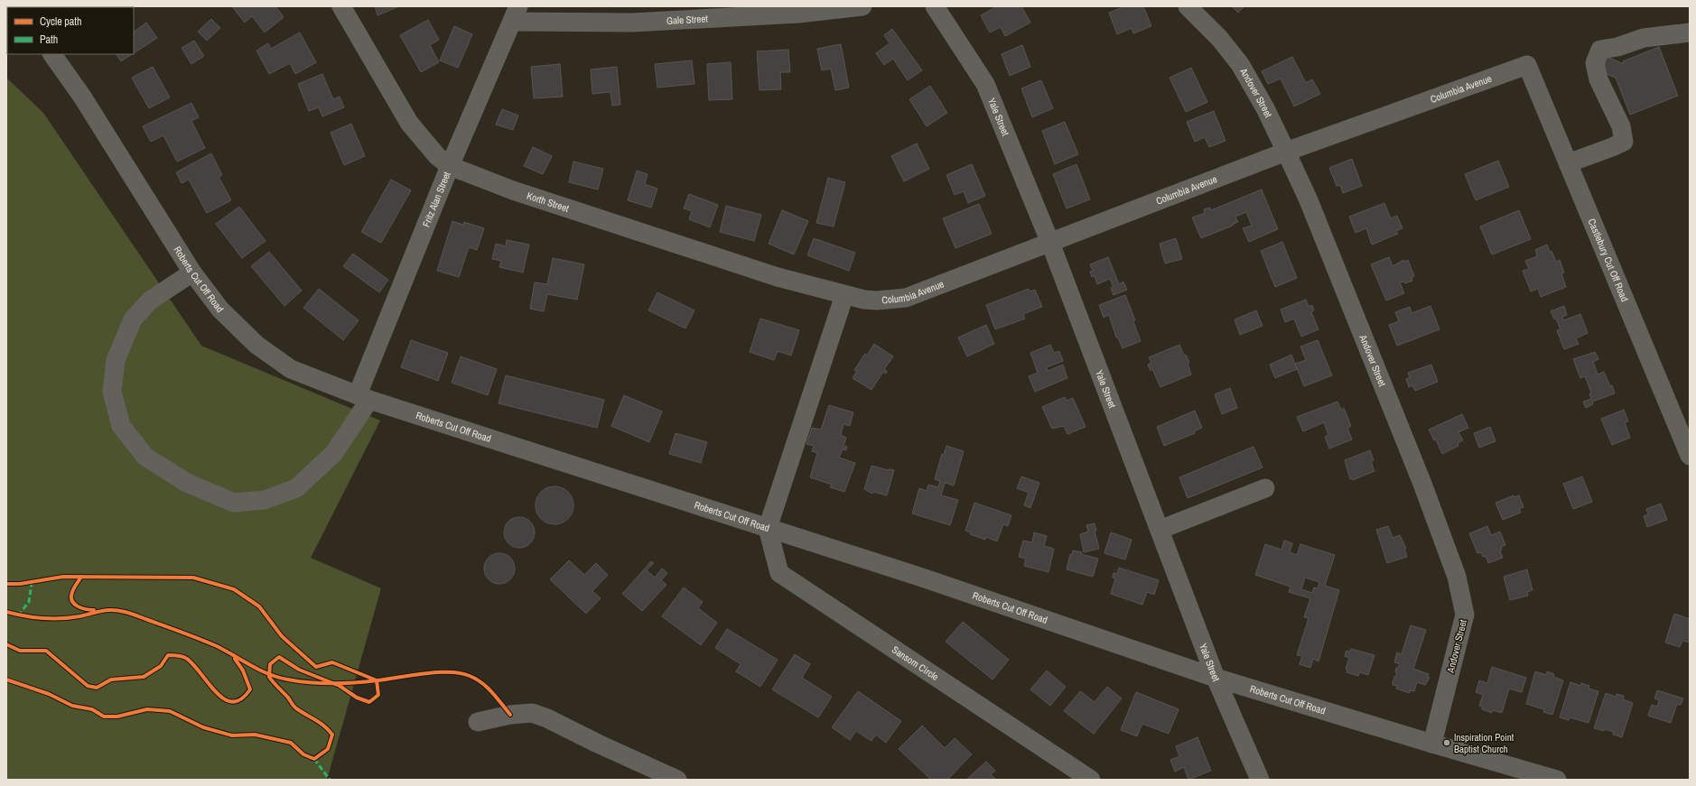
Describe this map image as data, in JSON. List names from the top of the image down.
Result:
{
  "streets": {
    "street": [
      "Gale Street",
      "Columbia Avenue",
      "Andover Street",
      "Yale Street",
      "Fritz Alan Street",
      "Korth Street",
      "Castlebury Cut Off Road",
      "Roberts Cut Off Road",
      "Sansom Circle"
    ]
  },
  "crossings": [
    ["Gale Street", "Fritz Alan Street"],
    ["Columbia Avenue", "Andover Street"],
    ["Columbia Avenue", "Yale Street"],
    ["Columbia Avenue", "Korth Street"],
    ["Columbia Avenue", "Castlebury Cut Off Road"],
    ["Andover Street", "Roberts Cut Off Road"],
    ["Yale Street", "Roberts Cut Off Road"],
    ["Fritz Alan Street", "Korth Street"],
    ["Fritz Alan Street", "Roberts Cut Off Road"],
    ["Roberts Cut Off Road", "Sansom Circle"]
  ],
  "places": ["Inspiration Point Baptist Church"],
  "legend": ["Cycle path", "Path"]
}
